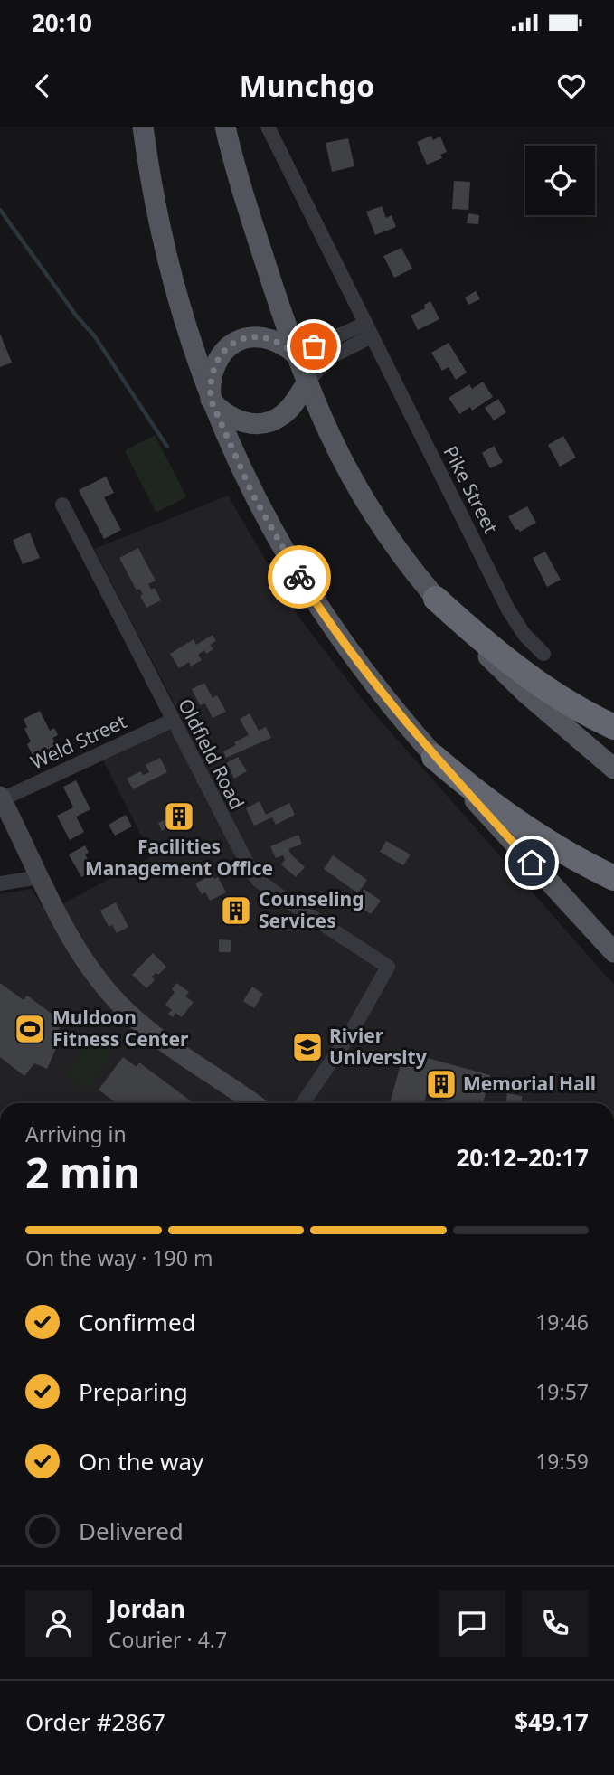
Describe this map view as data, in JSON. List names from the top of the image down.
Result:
{
  "streets": {
    "street": ["Pike Street", "Weld Street", "Oldfield Road"]
  },
  "crossings": [
    ["Weld Street", "Oldfield Road"]
  ],
  "places": {
    "building": ["Facilities Management Office", "Counseling Services", "Memorial Hall"],
    "sports": ["Muldoon Fitness Center"],
    "school or university": ["Rivier University"]
  },
  "page": {
    "status": "20:10",
    "header": "Munchgo",
    "heading": ["2 min", "Arriving in", "20:12–20:17"],
    "panel": [
      "Jordan",
      "Courier · 4.7",
      "Order #2867",
      "$49.17"
    ],
    "bar": "On the way · 190 m",
    "list": [
      ["Confirmed", "19:46"],
      ["Preparing", "19:57"],
      ["On the way", "19:59"],
      "Delivered"
    ]
  }
}
